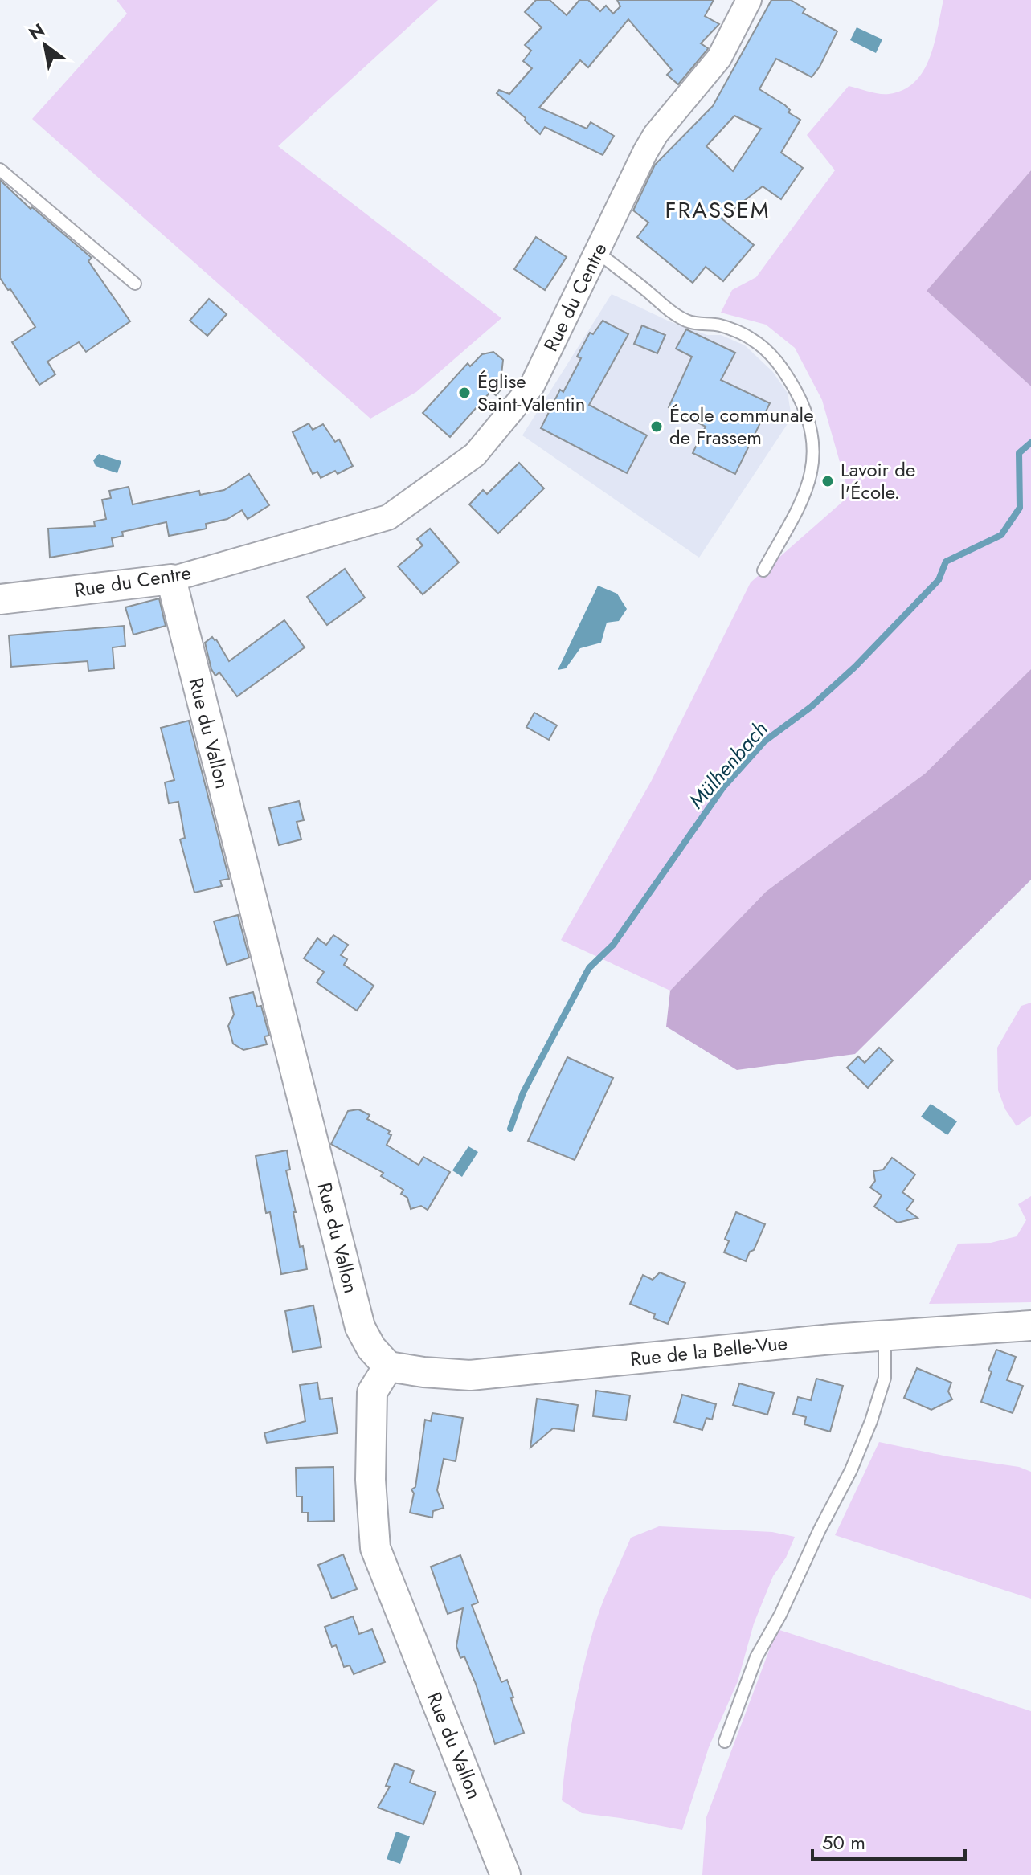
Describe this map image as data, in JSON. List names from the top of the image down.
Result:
{
  "streets": {
    "street": ["Rue du Centre", "Rue du Vallon", "Rue de la Belle-Vue"]
  },
  "crossings": [
    ["Rue du Centre", "Rue du Vallon"],
    ["Rue du Vallon", "Rue de la Belle-Vue"]
  ],
  "districts": ["FRASSEM"],
  "water": ["Mülhenbach"],
  "places": ["Église Saint-Valentin", "École communale de Frassem", "Lavoir de l'École."],
  "scale_bar": "50 m",
  "north": "top left"
}
